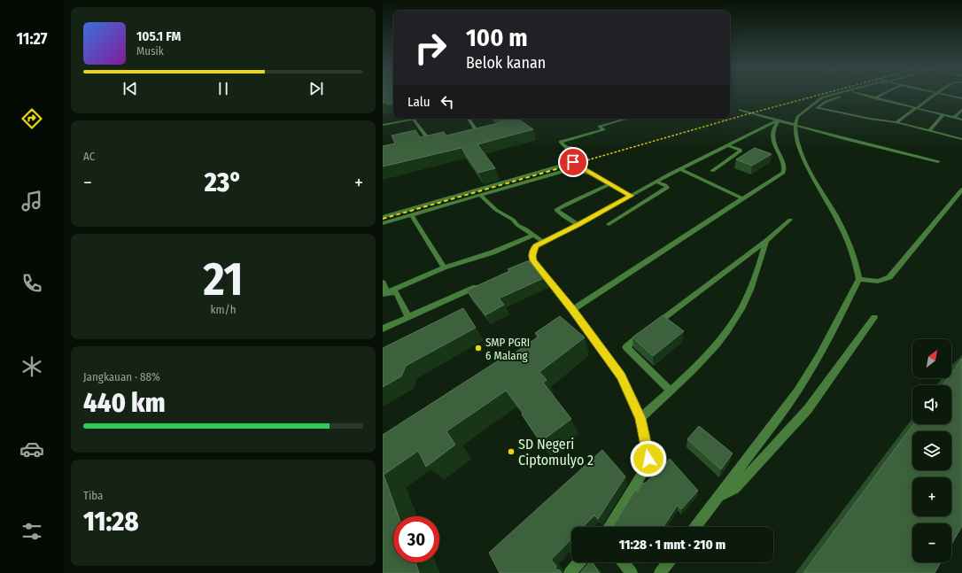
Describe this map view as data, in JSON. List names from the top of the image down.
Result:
{
  "places": ["SMP PGRI 6 Malang", "SD Negeri Ciptomulyo 2"],
  "north": "top right",
  "page": {
    "tabs": "11:27",
    "turn": ["100 m", "Belok kanan"],
    "song": ["105.1 FM", "Musik"],
    "then": "Lalu",
    "tile": [
      "AC",
      ["21", "km/h"],
      ["Jangkauan · 88%", "440 km"],
      ["Tiba", "11:28"]
    ],
    "heat": ["−", "23°", "+"],
    "map_buttons": ["+", "−"],
    "limit": "30",
    "trip": "11:28 · 1 mnt · 210 m"
  }
}
